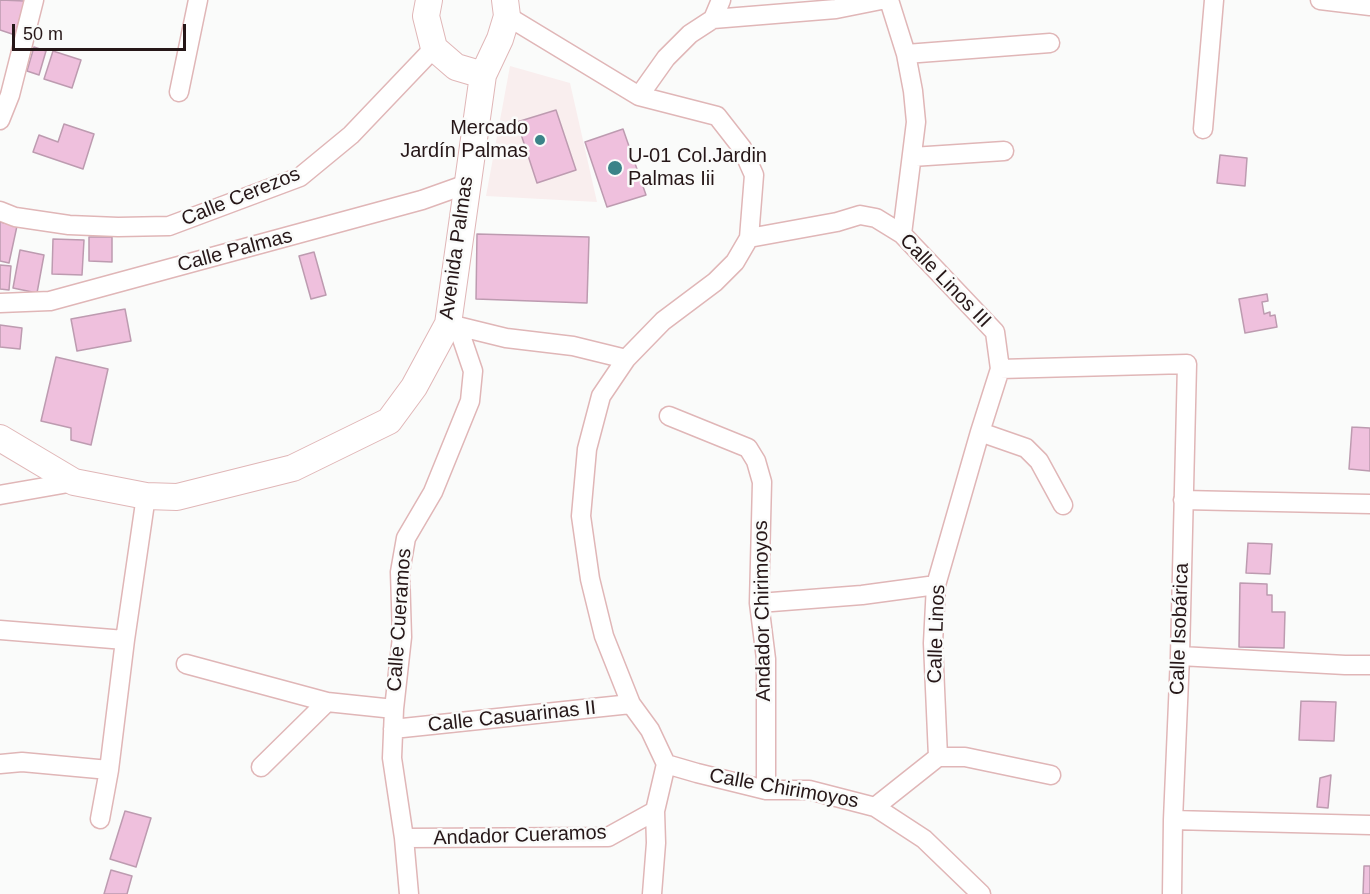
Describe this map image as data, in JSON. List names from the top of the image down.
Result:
{
  "streets": {
    "main road": ["Avenida Palmas"],
    "street": [
      "Calle Cerezos",
      "Calle Palmas",
      "Calle Linos III",
      "Andador Chirimoyos",
      "Calle Cueramos",
      "Calle Isobárica",
      "Calle Linos",
      "Calle Casuarinas II",
      "Calle Chirimoyos",
      "Andador Cueramos"
    ]
  },
  "crossings": [
    ["Avenida Palmas", "Calle Palmas"],
    ["Avenida Palmas", "Calle Cueramos"],
    ["Calle Linos III", "Calle Isobárica"],
    ["Calle Linos III", "Calle Linos"],
    ["Andador Chirimoyos", "Calle Chirimoyos"],
    ["Calle Cueramos", "Calle Casuarinas II"],
    ["Calle Cueramos", "Andador Cueramos"],
    ["Calle Isobárica", "Calle Linos"]
  ],
  "places": ["Mercado Jardín Palmas", "U-01 Col.Jardin Palmas Iii"],
  "scale_bar": "50 m"
}
